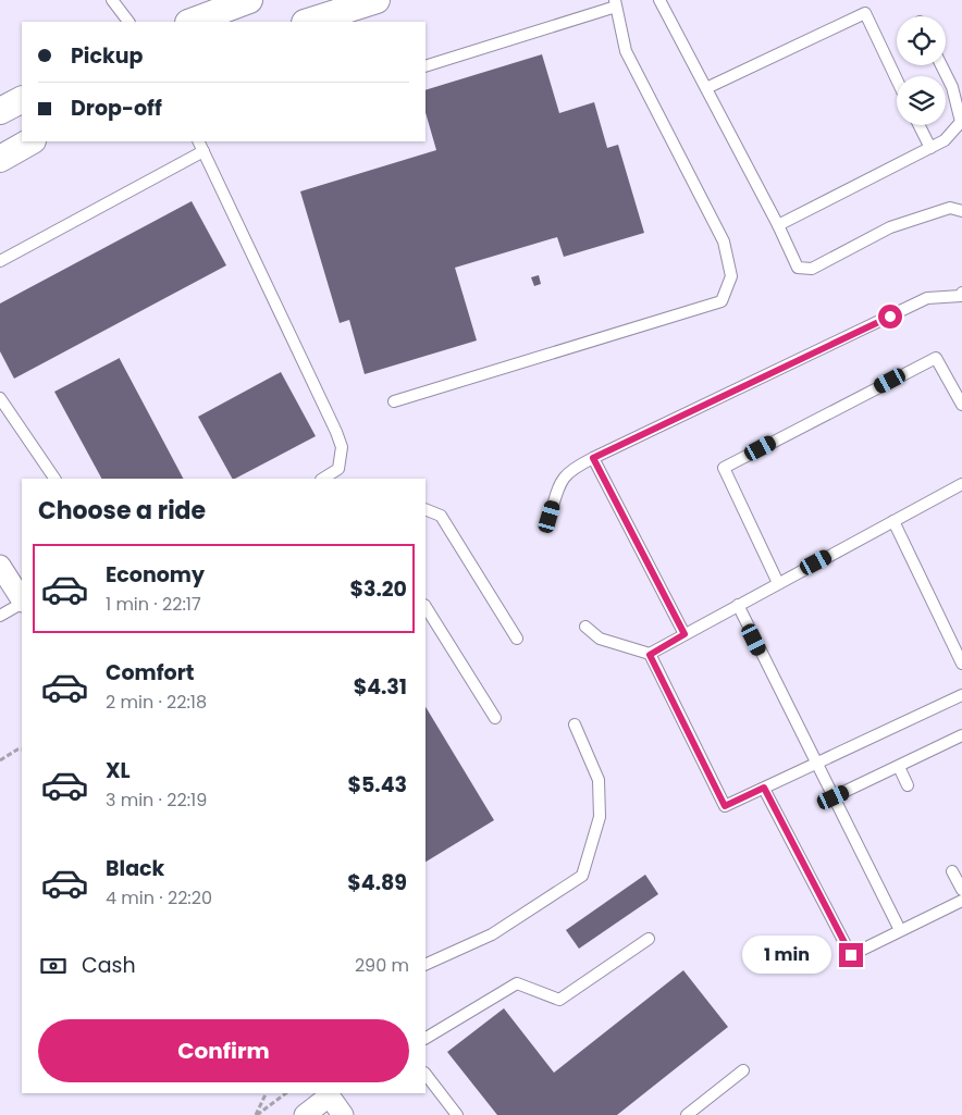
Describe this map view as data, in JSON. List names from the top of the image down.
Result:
{
  "page": {
    "banner": ["Pickup", "Drop-off"],
    "heading": "Choose a ride",
    "list": [
      {
        "name": "Economy",
        "note": "1 min · 22:17",
        "value": "$3.20"
      },
      {
        "name": "Comfort",
        "note": "2 min · 22:18",
        "value": "$4.31"
      },
      {
        "name": "XL",
        "note": "3 min · 22:19",
        "value": "$5.43"
      },
      {
        "name": "Black",
        "note": "4 min · 22:20",
        "value": "$4.89"
      }
    ],
    "bubble": "1 min",
    "pay": ["Cash", "290 m"],
    "buttons": "Confirm"
  }
}
